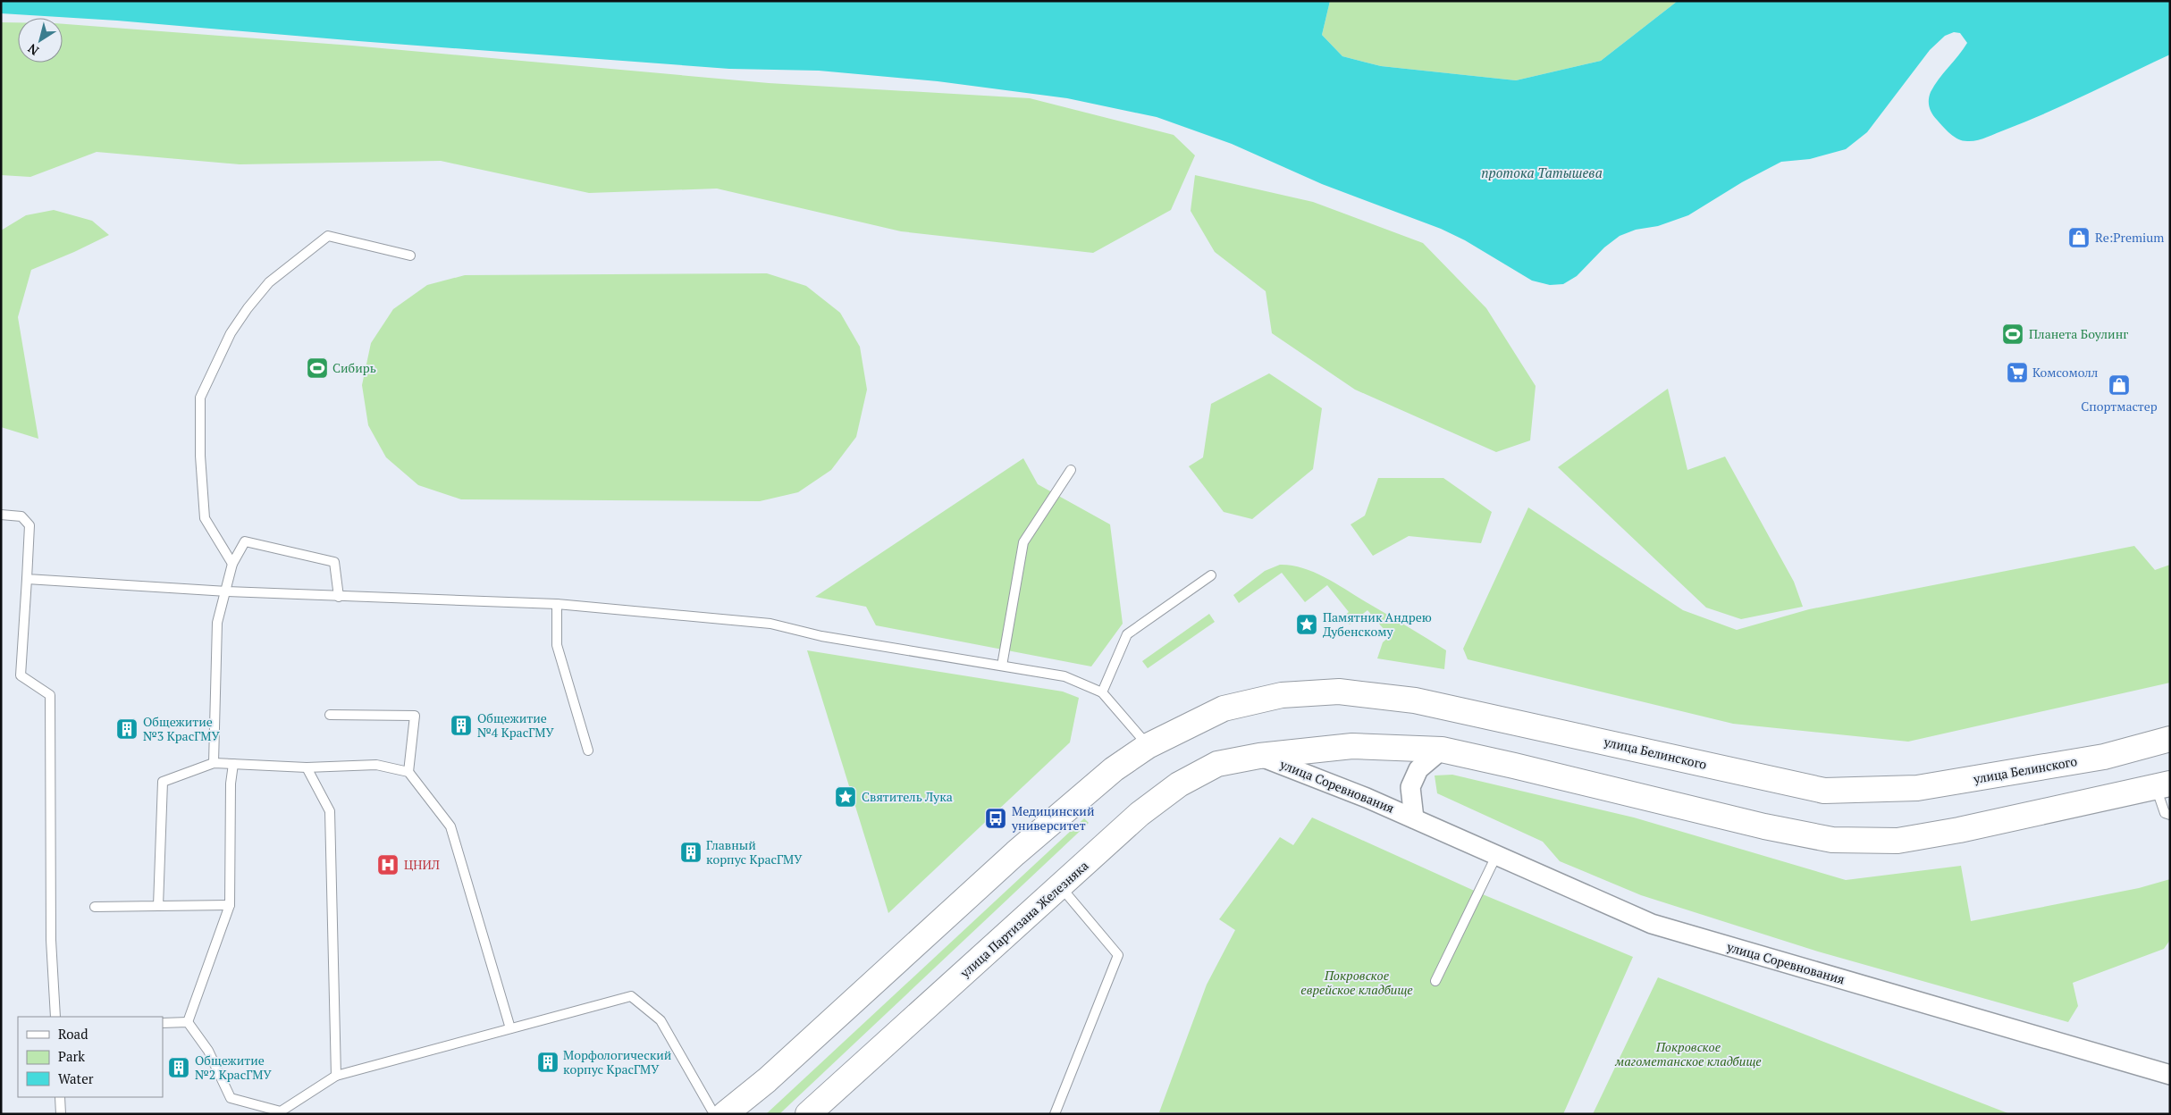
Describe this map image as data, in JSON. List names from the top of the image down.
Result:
{
  "streets": {
    "main road": ["улица Белинского", "улица Партизана Железняка"],
    "street": ["улица Соревнования"]
  },
  "crossings": [
    ["улица Соревнования", "улица Партизана Железняка"]
  ],
  "water": ["протока Татышева"],
  "parks": ["Покровское еврейское кладбище", "Покровское магометанское кладбище"],
  "places": {
    "shop": ["Re:Premium", "Спортмастер"],
    "sports": ["Планета Боулинг", "Сибирь"],
    "supermarket": ["Комсомолл"],
    "place": ["Памятник Андрею Дубенскому", "Святитель Лука"],
    "building": [
      "Общежитие №4 КрасГМУ",
      "Общежитие №3 КрасГМУ",
      "Главный корпус КрасГМУ",
      "Морфологический корпус КрасГМУ",
      "Общежитие №2 КрасГМУ"
    ],
    "bus stop": ["Медицинский университет"],
    "hospital": ["ЦНИЛ"]
  },
  "legend": ["Road", "Park", "Water"],
  "north": "bottom left"
}
